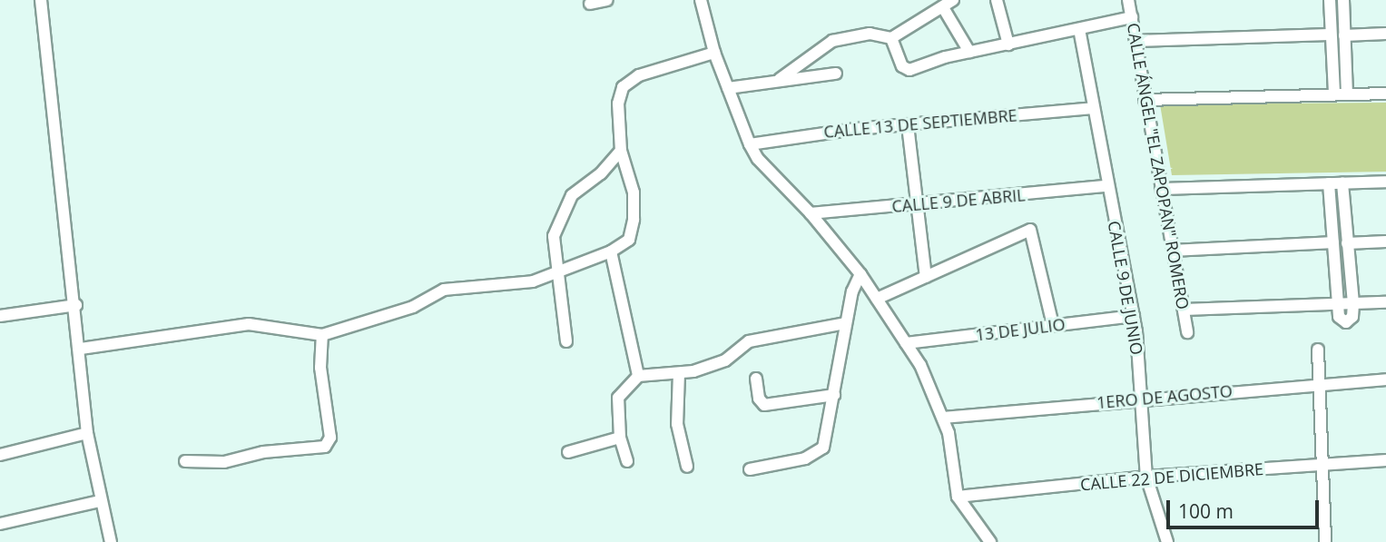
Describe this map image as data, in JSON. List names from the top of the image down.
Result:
{
  "streets": {
    "street": [
      "CALLE 13 DE SEPTIEMBRE",
      "CALLE ÁNGEL \"EL ZAPOPAN\" ROMERO",
      "CALLE 9 DE ABRIL",
      "CALLE 9 DE JUNIO",
      "13 DE JULIO",
      "1ERO DE AGOSTO",
      "CALLE 22 DE DICIEMBRE"
    ]
  },
  "crossings": [
    ["CALLE 13 DE SEPTIEMBRE", "CALLE 9 DE JUNIO"],
    ["CALLE 9 DE ABRIL", "CALLE 9 DE JUNIO"],
    ["CALLE 9 DE JUNIO", "13 DE JULIO"],
    ["CALLE 9 DE JUNIO", "1ERO DE AGOSTO"],
    ["CALLE 9 DE JUNIO", "CALLE 22 DE DICIEMBRE"]
  ],
  "scale_bar": "100 m"
}
